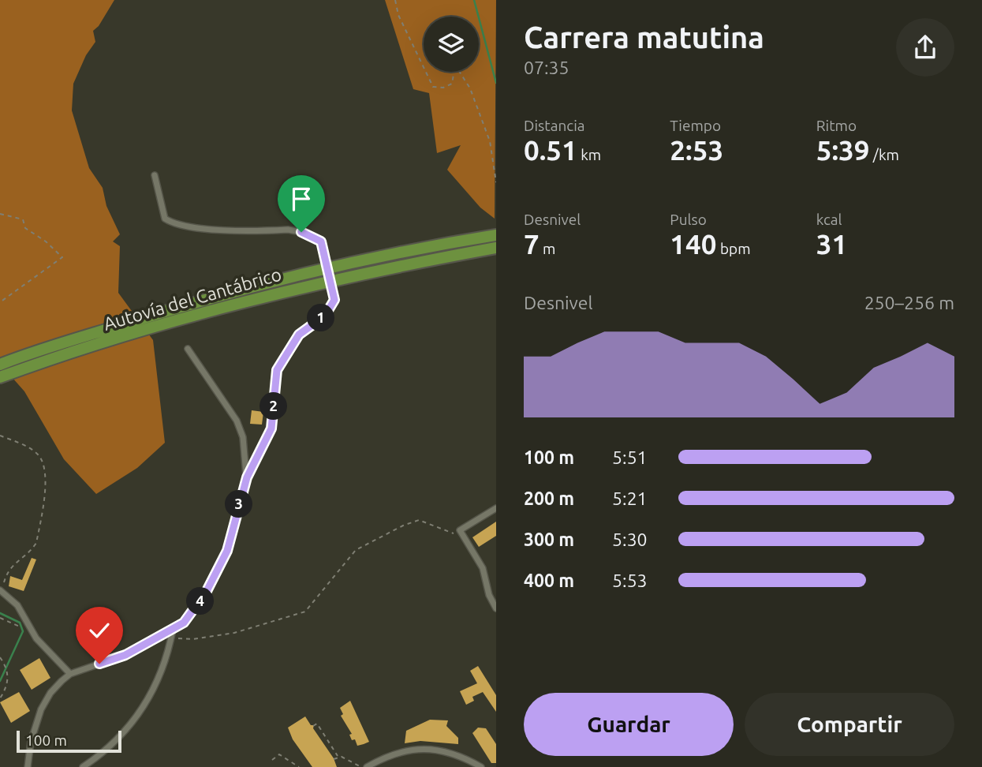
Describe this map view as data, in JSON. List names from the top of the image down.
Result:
{
  "streets": {
    "highway": ["Autovía del Cantábrico"]
  },
  "scale_bar": "100 m",
  "page": {
    "heading": ["Carrera matutina", "07:35"],
    "stats": [
      ["Distancia", "0.51 km"],
      ["Tiempo", "2:53"],
      ["Ritmo", "5:39 /km"],
      ["Desnivel", "7 m"],
      ["Pulso", "140 bpm"],
      ["kcal", "31"]
    ],
    "chart": ["Desnivel", "250–256 m"],
    "pins": [
      "1",
      "2",
      "3",
      "4"
    ],
    "list": [
      {
        "name": "100 m",
        "note": "5:51"
      },
      {
        "name": "200 m",
        "note": "5:21"
      },
      {
        "name": "300 m",
        "note": "5:30"
      },
      {
        "name": "400 m",
        "note": "5:53"
      }
    ],
    "buttons": ["Guardar", "Compartir"],
    "scale": "100 m"
  }
}
